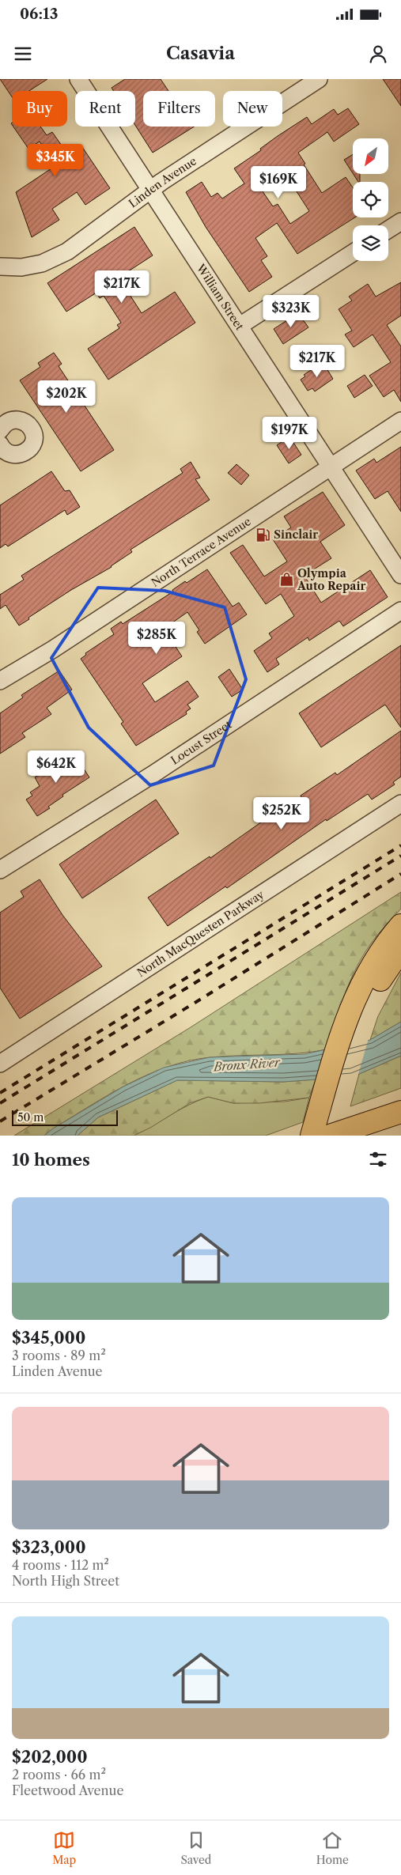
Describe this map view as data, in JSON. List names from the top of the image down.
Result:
{
  "streets": {
    "street": [
      "Linden Avenue",
      "William Street",
      "North Terrace Avenue",
      "Locust Street",
      "North MacQuesten Parkway"
    ]
  },
  "crossings": [
    ["Linden Avenue", "William Street"],
    ["William Street", "North Terrace Avenue"]
  ],
  "water": ["Bronx River"],
  "places": {
    "fuel station": ["Sinclair"],
    "shop": ["Olympia Auto Repair"]
  },
  "scale_bar": "50 m",
  "north": "bottom left",
  "page": {
    "status": "06:13",
    "header": "Casavia",
    "chip": [
      "Buy",
      "Rent",
      "Filters",
      "New"
    ],
    "price": [
      "$345K",
      "$169K",
      "$217K",
      "$323K",
      "$217K",
      "$202K",
      "$197K",
      "$285K",
      "$642K",
      "$252K"
    ],
    "scale": "50 m",
    "heading": "10 homes",
    "list": [
      {
        "name": "$345,000",
        "note": "3 rooms · 89 m² · Linden Avenue"
      },
      {
        "name": "$323,000",
        "note": "4 rooms · 112 m² · North High Street"
      },
      {
        "name": "$202,000",
        "note": "2 rooms · 66 m² · Fleetwood Avenue"
      }
    ],
    "tabs": ["Map", "Saved", "Home"]
  }
}
